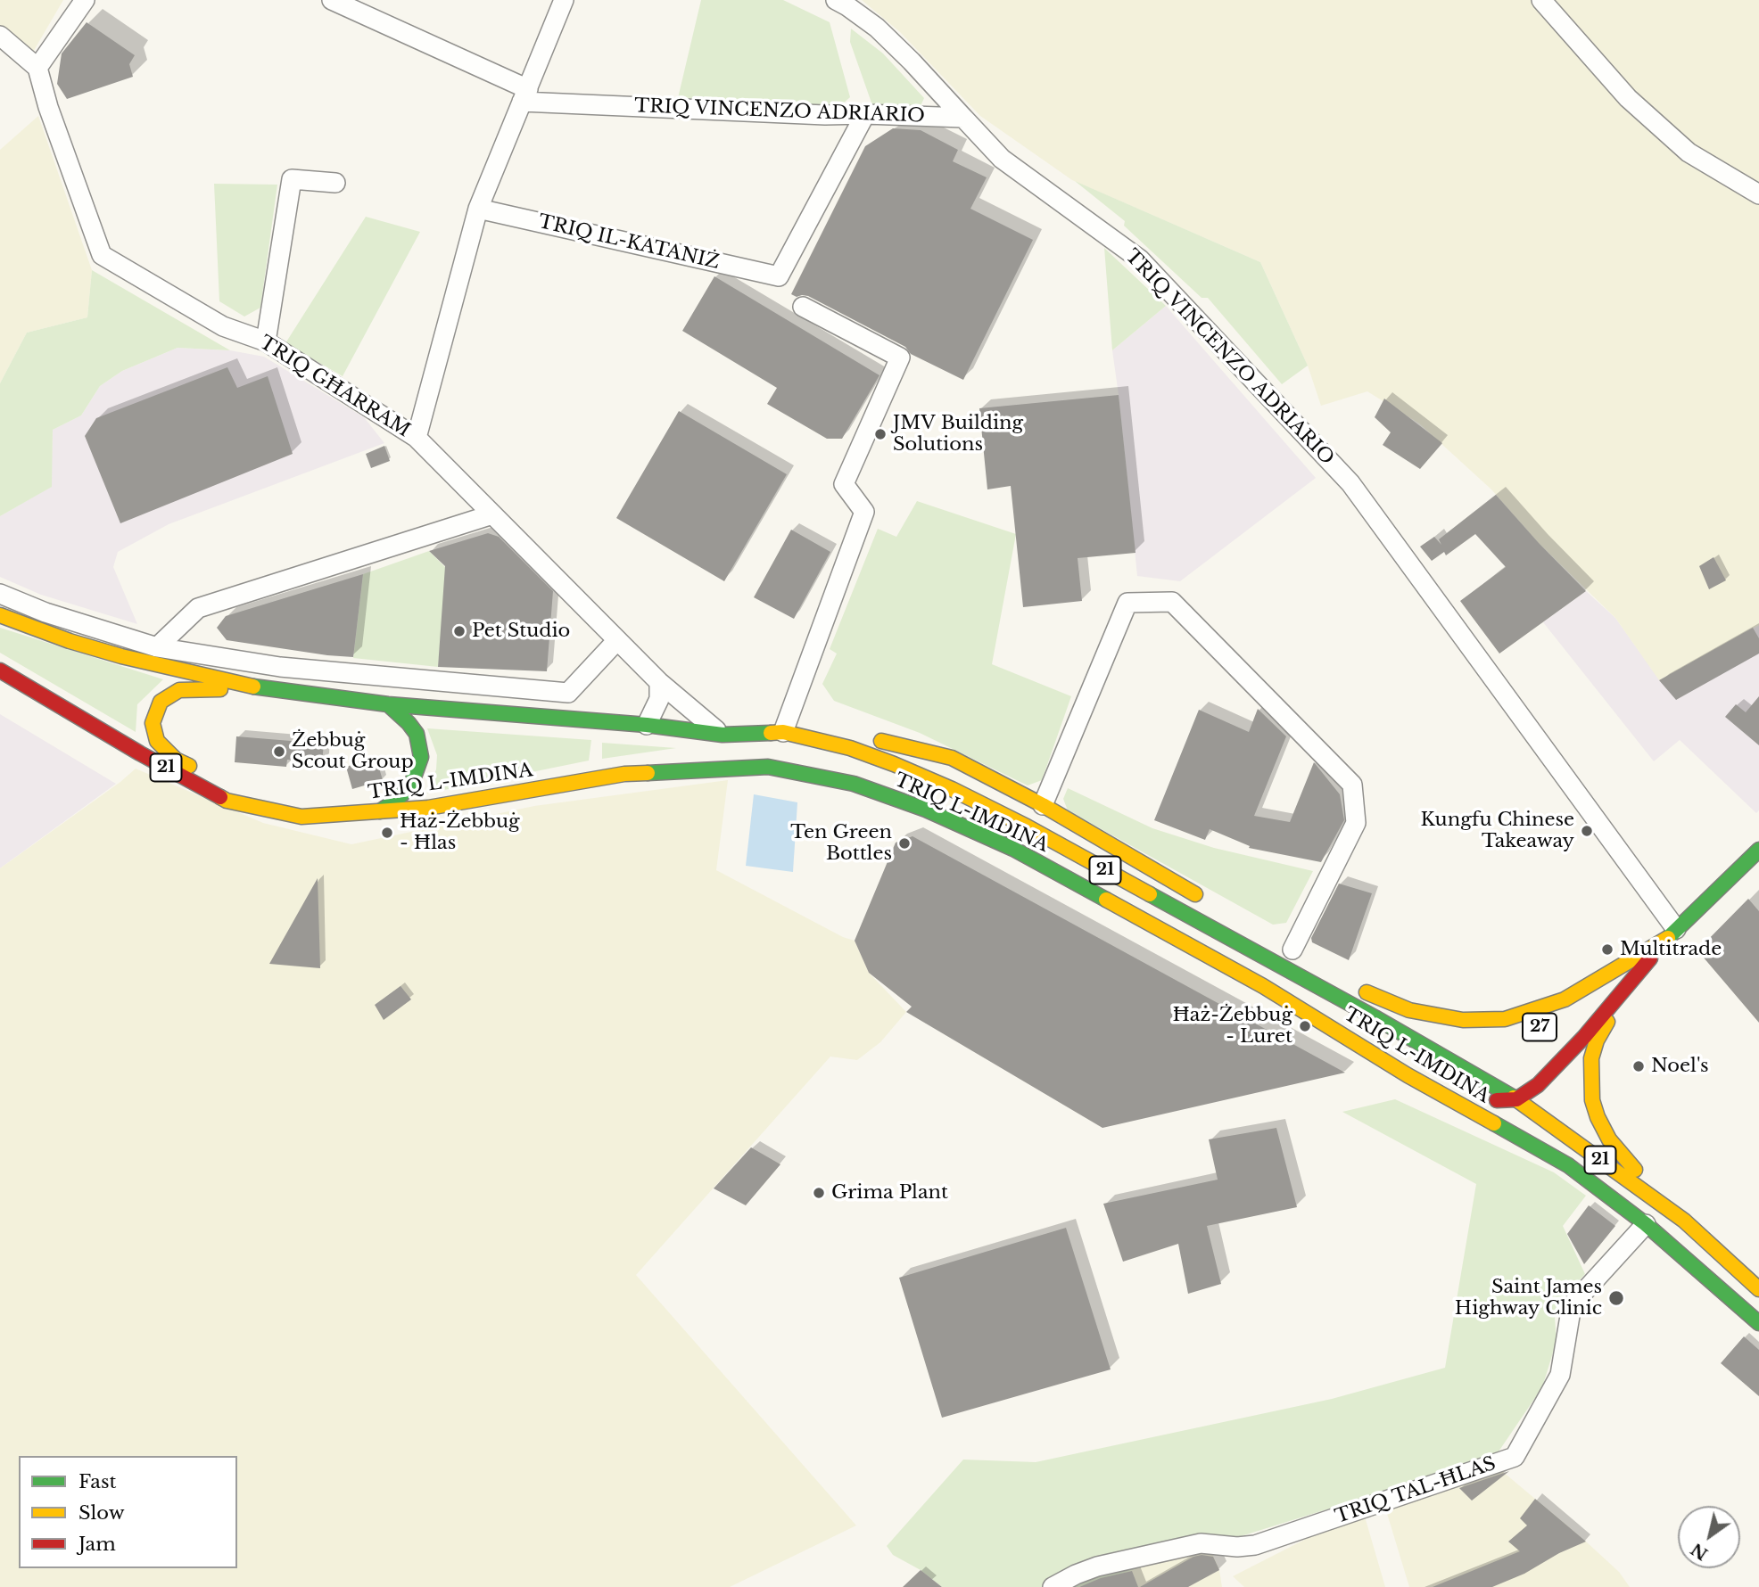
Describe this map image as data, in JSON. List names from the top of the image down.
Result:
{
  "streets": {
    "main road": ["21", "TRIQ L-IMDINA", "27"],
    "street": [
      "TRIQ VINCENZO ADRIARIO",
      "TRIQ IL-KATANIŻ",
      "TRIQ GĦARRAM",
      "TRIQ TAL-ĦLAS"
    ]
  },
  "crossings": [
    ["TRIQ VINCENZO ADRIARIO", "TRIQ IL-KATANIŻ"],
    ["TRIQ VINCENZO ADRIARIO", "27"],
    ["TRIQ GĦARRAM", "TRIQ L-IMDINA"],
    ["TRIQ L-IMDINA", "27"],
    ["TRIQ L-IMDINA", "TRIQ TAL-ĦLAS"]
  ],
  "places": [
    "JMV Building Solutions",
    "Pet Studio",
    "Żebbuġ Scout Group",
    "Kungfu Chinese Takeaway",
    "Ħaż-Żebbuġ - Ħlas",
    "Ten Green Bottles",
    "Multitrade",
    "Ħaż-Żebbuġ - Luret",
    "Noel's",
    "Grima Plant",
    "Saint James Highway Clinic"
  ],
  "legend": ["Fast", "Slow", "Jam"],
  "north": "bottom left"
}
